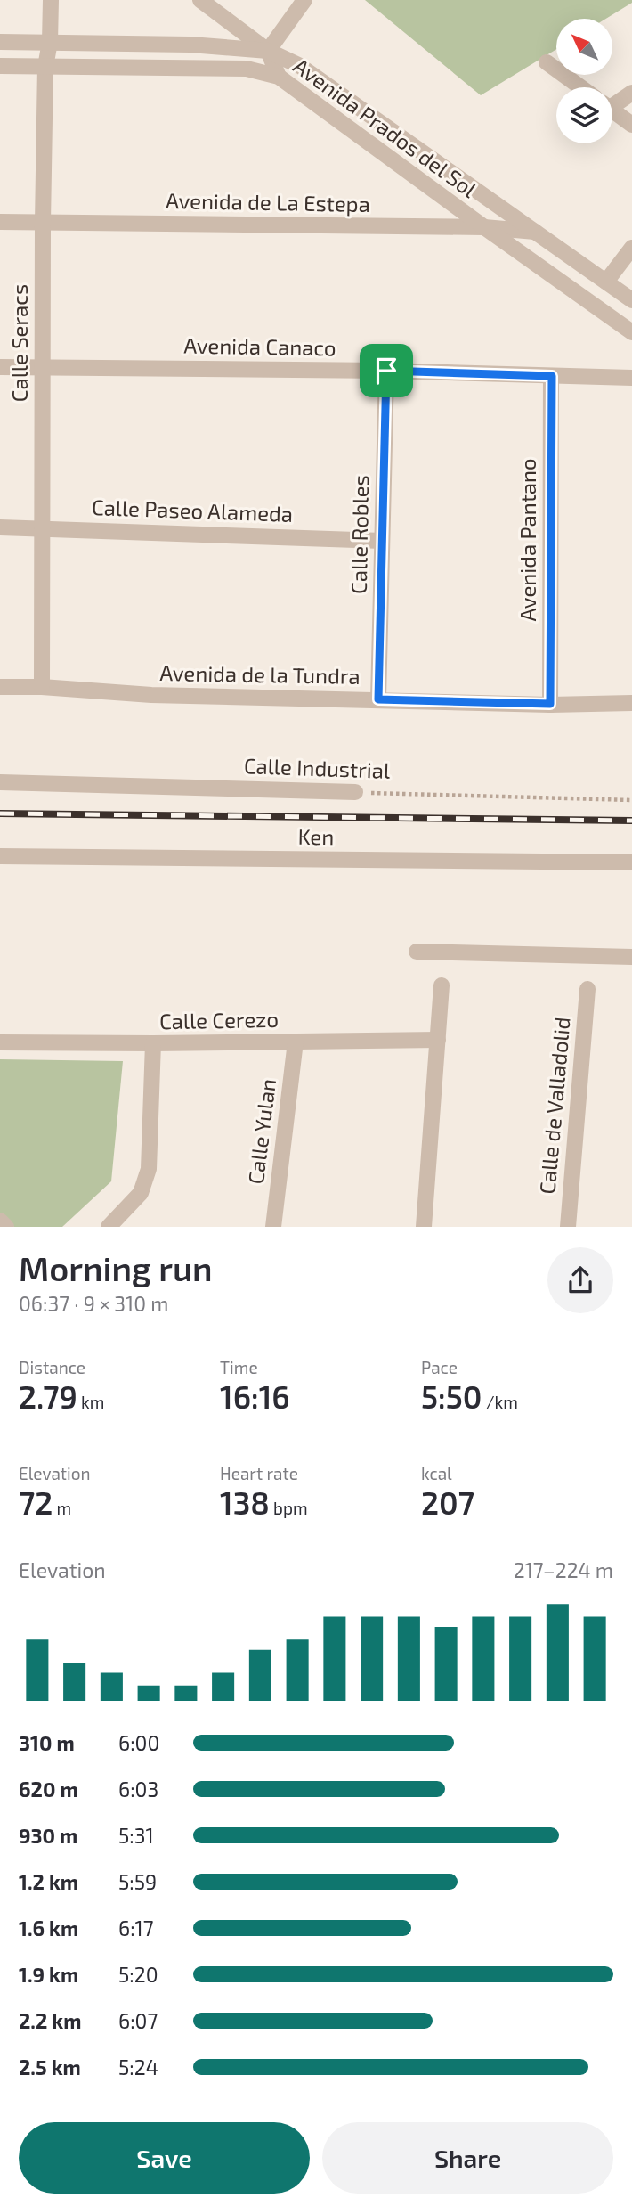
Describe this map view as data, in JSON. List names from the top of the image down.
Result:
{
  "streets": {
    "street": [
      "Avenida Prados del Sol",
      "Avenida de La Estepa",
      "Calle Seracs",
      "Avenida Canaco",
      "Calle Paseo Alameda",
      "Calle Robles",
      "Avenida Pantano",
      "Avenida de la Tundra",
      "Calle Industrial",
      "Ken",
      "Calle Cerezo",
      "Calle de Valladolid",
      "Calle Yulan"
    ]
  },
  "crossings": [
    ["Avenida Prados del Sol", "Avenida de La Estepa"],
    ["Avenida Prados del Sol", "Calle Seracs"],
    ["Avenida de La Estepa", "Calle Seracs"],
    ["Calle Seracs", "Avenida Canaco"],
    ["Calle Seracs", "Calle Paseo Alameda"],
    ["Calle Seracs", "Avenida de la Tundra"],
    ["Avenida Canaco", "Calle Robles"],
    ["Avenida Canaco", "Avenida Pantano"],
    ["Calle Paseo Alameda", "Calle Robles"],
    ["Calle Robles", "Avenida de la Tundra"],
    ["Avenida Pantano", "Avenida de la Tundra"],
    ["Calle Cerezo", "Calle Yulan"]
  ],
  "north": "top left",
  "page": {
    "heading": ["Morning run", "06:37 · 9 × 310 m"],
    "stats": [
      ["Distance", "2.79 km"],
      ["Time", "16:16"],
      ["Pace", "5:50 /km"],
      ["Elevation", "72 m"],
      ["Heart rate", "138 bpm"],
      ["kcal", "207"]
    ],
    "chart": ["Elevation", "217–224 m"],
    "list": [
      {
        "name": "310 m",
        "note": "6:00"
      },
      {
        "name": "620 m",
        "note": "6:03"
      },
      {
        "name": "930 m",
        "note": "5:31"
      },
      {
        "name": "1.2 km",
        "note": "5:59"
      },
      {
        "name": "1.6 km",
        "note": "6:17"
      },
      {
        "name": "1.9 km",
        "note": "5:20"
      },
      {
        "name": "2.2 km",
        "note": "6:07"
      },
      {
        "name": "2.5 km",
        "note": "5:24"
      }
    ],
    "buttons": ["Save", "Share"]
  }
}
